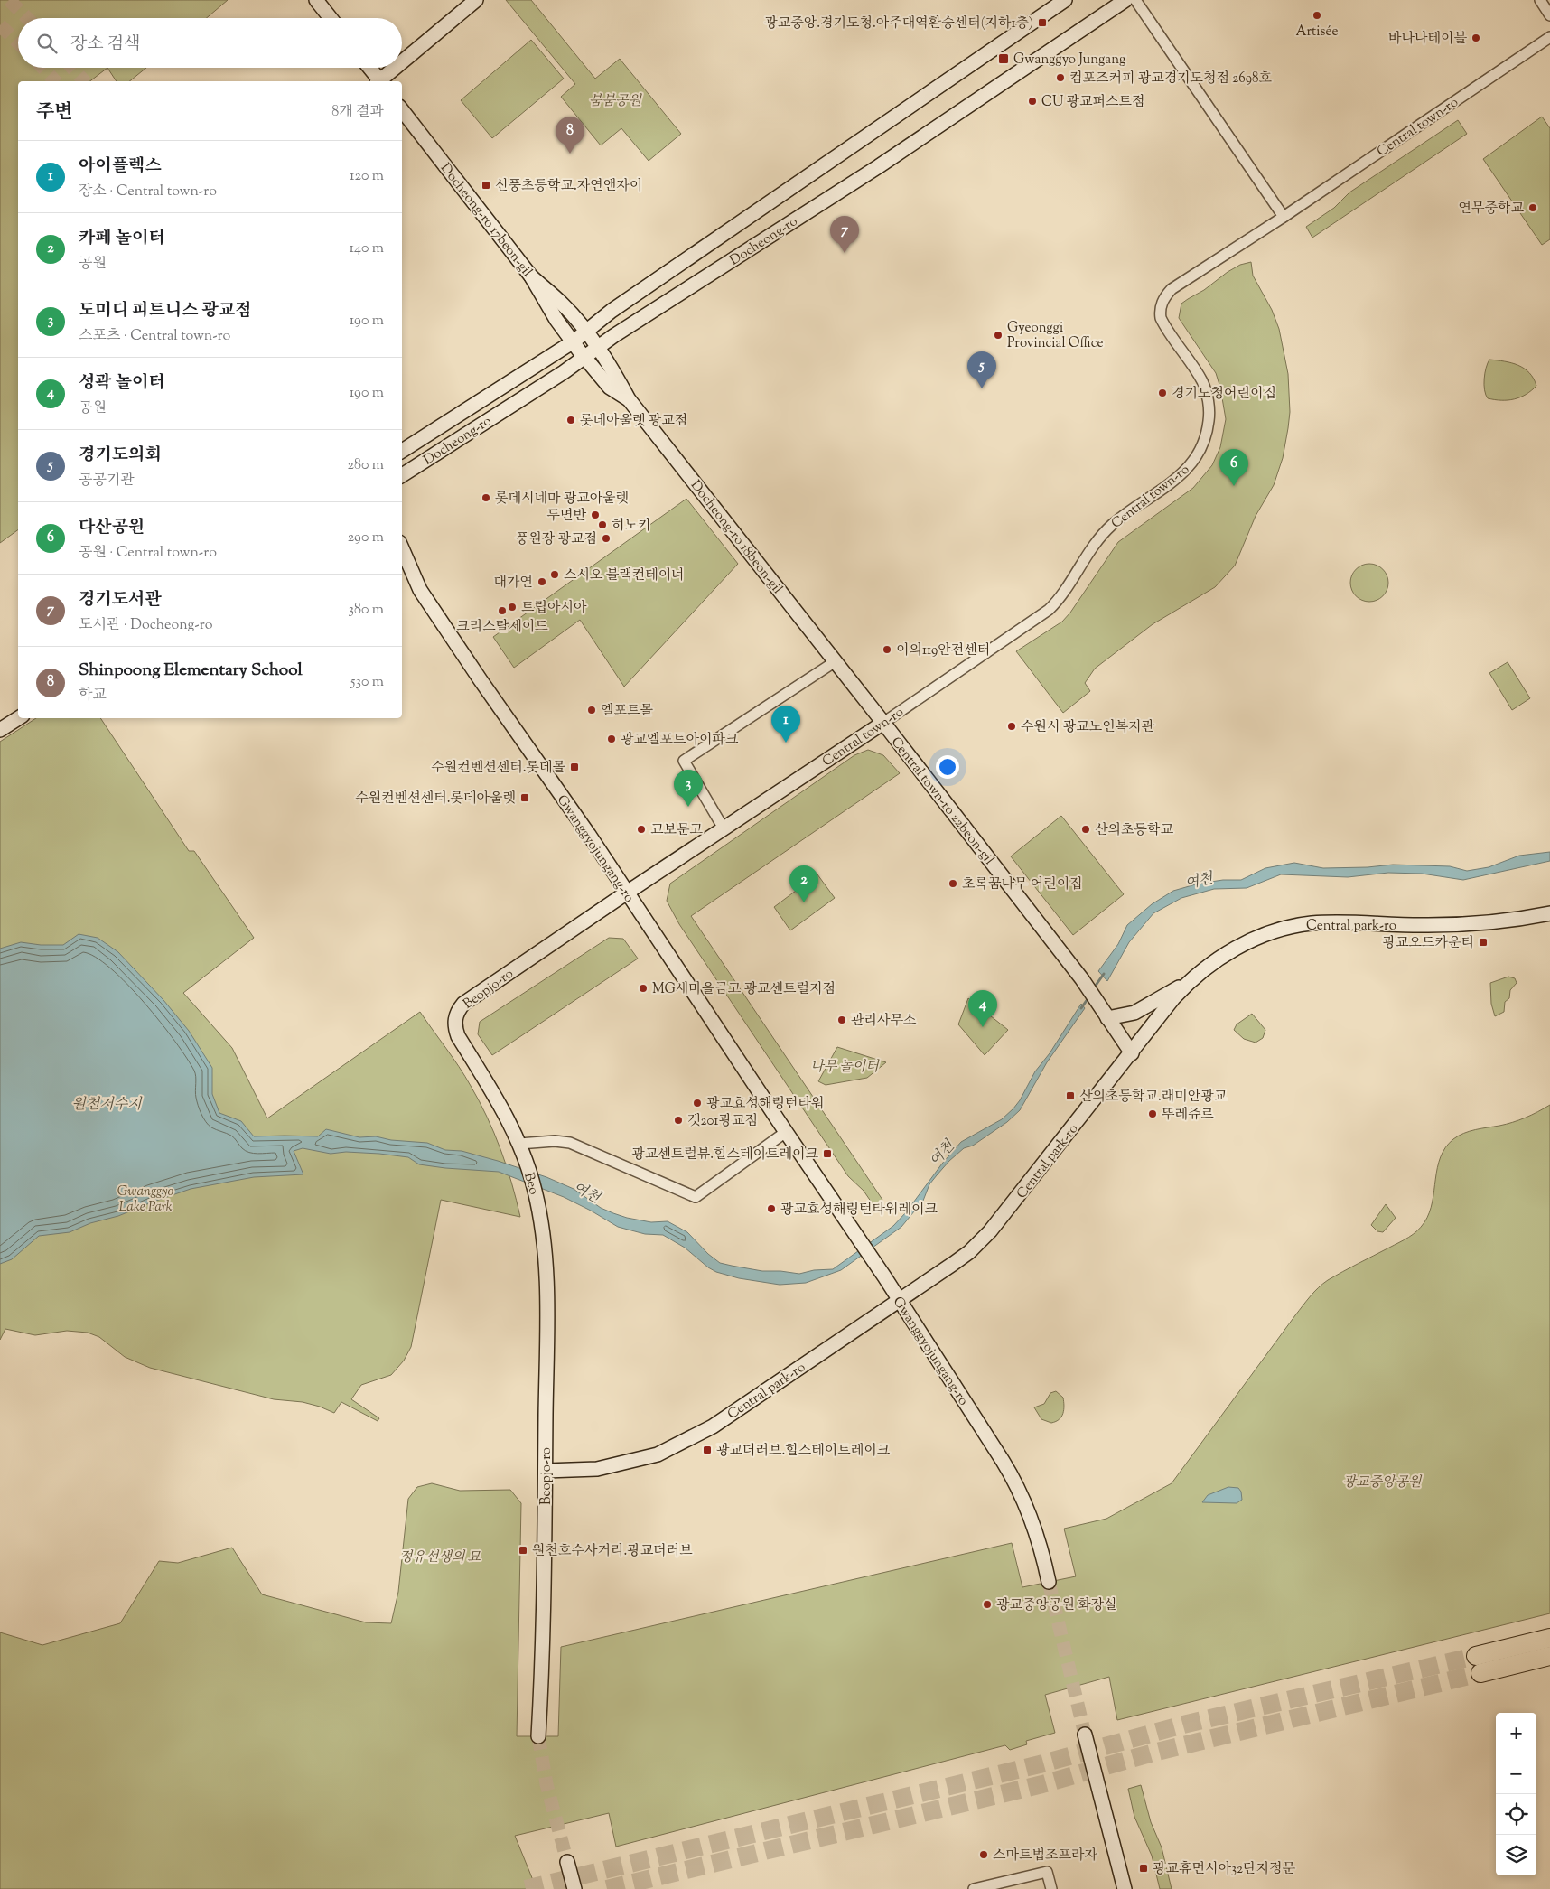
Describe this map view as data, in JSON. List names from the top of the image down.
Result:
{
  "streets": {
    "street": [
      "Central town-ro",
      "Docheong-ro 17beon-gil",
      "Docheong-ro",
      "Docheong-ro 18beon-gil",
      "Central town-ro 22beon-gil",
      "Gwanggyojungang-ro",
      "Central park-ro",
      "Beopjo-ro",
      "Beo"
    ]
  },
  "crossings": [
    ["Central town-ro", "Docheong-ro 18beon-gil"],
    ["Central town-ro", "Central town-ro 22beon-gil"],
    ["Central town-ro", "Gwanggyojungang-ro"],
    ["Central town-ro", "Beopjo-ro"],
    ["Docheong-ro 17beon-gil", "Docheong-ro"],
    ["Docheong-ro 17beon-gil", "Docheong-ro 18beon-gil"],
    ["Docheong-ro", "Docheong-ro 18beon-gil"],
    ["Docheong-ro 18beon-gil", "Central town-ro 22beon-gil"],
    ["Central town-ro 22beon-gil", "Central park-ro"],
    ["Gwanggyojungang-ro", "Central park-ro"],
    ["Gwanggyojungang-ro", "Beopjo-ro"],
    ["Central park-ro", "Beopjo-ro"],
    ["Beopjo-ro", "Beo"]
  ],
  "water": ["여천", "원천저수지"],
  "parks": [
    "붐붐공원",
    "나무 놀이터",
    "Gwanggyo Lake Park",
    "광교중앙공원",
    "정유선생의 묘"
  ],
  "places": {
    "other": [
      "Artisée",
      "바나나테이블",
      "컴포즈커피 광교경기도청점 2698호",
      "CU 광교퍼스트점",
      "연무중학교",
      "Gyeonggi Provincial Office",
      "경기도청어린이집",
      "롯데아울렛 광교점",
      "롯데시네마 광교아울렛",
      "두면반",
      "히노키",
      "풍원장 광교점",
      "스시오 블랙컨테이너",
      "대가연",
      "트립아시아",
      "크리스탈제이드",
      "이의119안전센터",
      "엘포트몰",
      "수원시 광교노인복지관",
      "광교엘포트아이파크",
      "교보문고",
      "산의초등학교",
      "초록꿈나무 어린이집",
      "MG새마을금고 광교센트럴지점",
      "관리사무소",
      "광교효성해링턴타워",
      "뚜레쥬르",
      "겟201광교점",
      "광교효성해링턴타워레이크",
      "광교중앙공원 화장실",
      "스마트법조프라자"
    ],
    "transit": [
      "광교중앙.경기도청.아주대역환승센터(지하1층)",
      "Gwanggyo Jungang",
      "신풍초등학교.자연앤자이",
      "수원컨벤션센터.롯데몰",
      "수원컨벤션센터.롯데아울렛",
      "광교오드카운티",
      "산의초등학교.래미안광교",
      "광교센트럴뷰.힐스테이트레이크",
      "광교더러브.힐스테이트레이크",
      "원천호수사거리.광교더러브",
      "광교휴먼시아32단지정문"
    ]
  },
  "page": {
    "search": "장소 검색",
    "heading": ["주변", "8개 결과"],
    "pins": [
      "8",
      "7",
      "5",
      "6",
      "1",
      "3",
      "2",
      "4"
    ],
    "list": [
      {
        "mark": "1",
        "name": "아이플렉스",
        "note": "장소 · Central town-ro",
        "value": "120 m"
      },
      {
        "mark": "2",
        "name": "카페 놀이터",
        "note": "공원",
        "value": "140 m"
      },
      {
        "mark": "3",
        "name": "도미디 피트니스 광교점",
        "note": "스포츠 · Central town-ro",
        "value": "190 m"
      },
      {
        "mark": "4",
        "name": "성곽 놀이터",
        "note": "공원",
        "value": "190 m"
      },
      {
        "mark": "5",
        "name": "경기도의회",
        "note": "공공기관",
        "value": "280 m"
      },
      {
        "mark": "6",
        "name": "다산공원",
        "note": "공원 · Central town-ro",
        "value": "290 m"
      },
      {
        "mark": "7",
        "name": "경기도서관",
        "note": "도서관 · Docheong-ro",
        "value": "380 m"
      },
      {
        "mark": "8",
        "name": "Shinpoong Elementary School",
        "note": "학교",
        "value": "530 m"
      }
    ],
    "map_buttons": ["+", "−"]
  }
}
